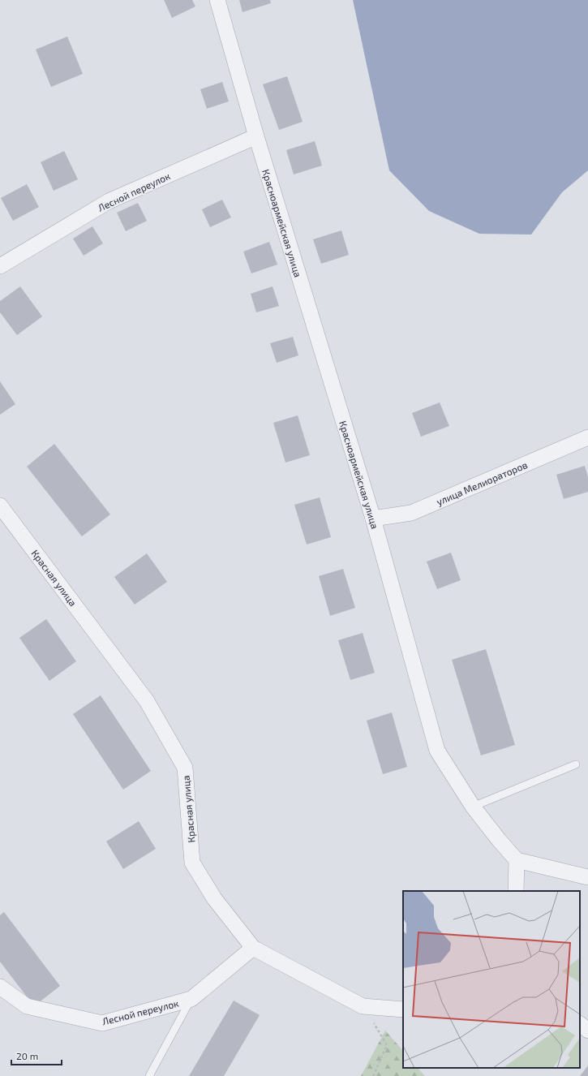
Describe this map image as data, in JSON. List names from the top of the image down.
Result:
{
  "streets": {
    "street": [
      "Лесной переулок",
      "Красноармейская улица",
      "улица Мелиораторов",
      "Красная улица"
    ]
  },
  "crossings": [
    ["Лесной переулок", "Красноармейская улица"],
    ["Красноармейская улица", "улица Мелиораторов"]
  ],
  "scale_bar": "20 m"
}
